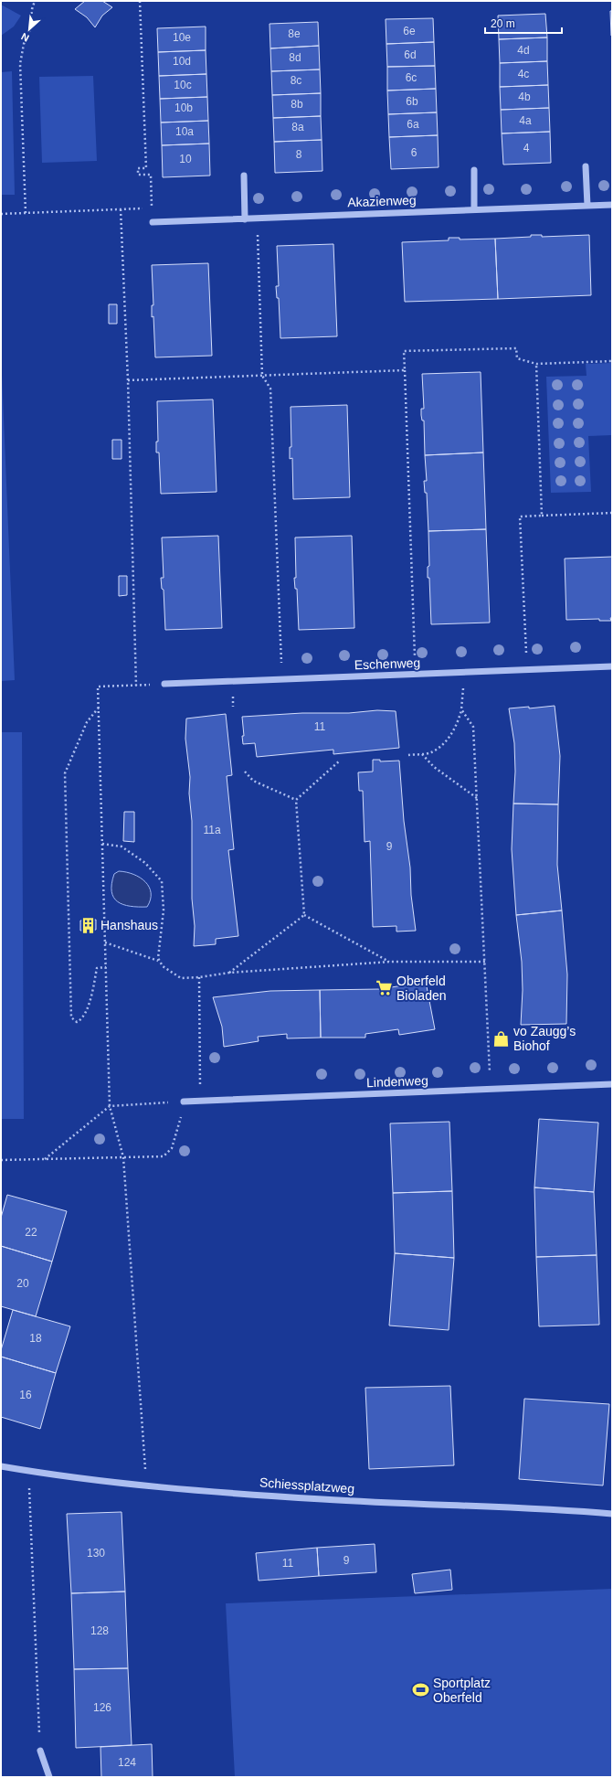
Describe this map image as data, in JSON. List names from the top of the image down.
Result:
{
  "streets": {
    "street": [
      "Akazienweg",
      "Eschenweg",
      "Lindenweg",
      "Schiessplatzweg"
    ]
  },
  "places": {
    "building": ["Hanshaus"],
    "supermarket": ["Oberfeld Bioladen"],
    "shop": ["vo Zaugg’s Biohof"],
    "sports": ["Sportplatz Oberfeld"]
  },
  "house_numbers": [
    "6e",
    "8e",
    "10e",
    "4d",
    "6d",
    "8d",
    "10d",
    "4c",
    "6c",
    "8c",
    "10c",
    "4b",
    "6b",
    "8b",
    "10b",
    "4a",
    "6a",
    "8a",
    "10a",
    "4",
    "6",
    "8",
    "10",
    "11",
    "11a",
    "9",
    "22",
    "20",
    "18",
    "16",
    "130",
    "9",
    "11",
    "128",
    "126",
    "124"
  ],
  "scale_bar": "20 m",
  "north": "bottom left"
}
